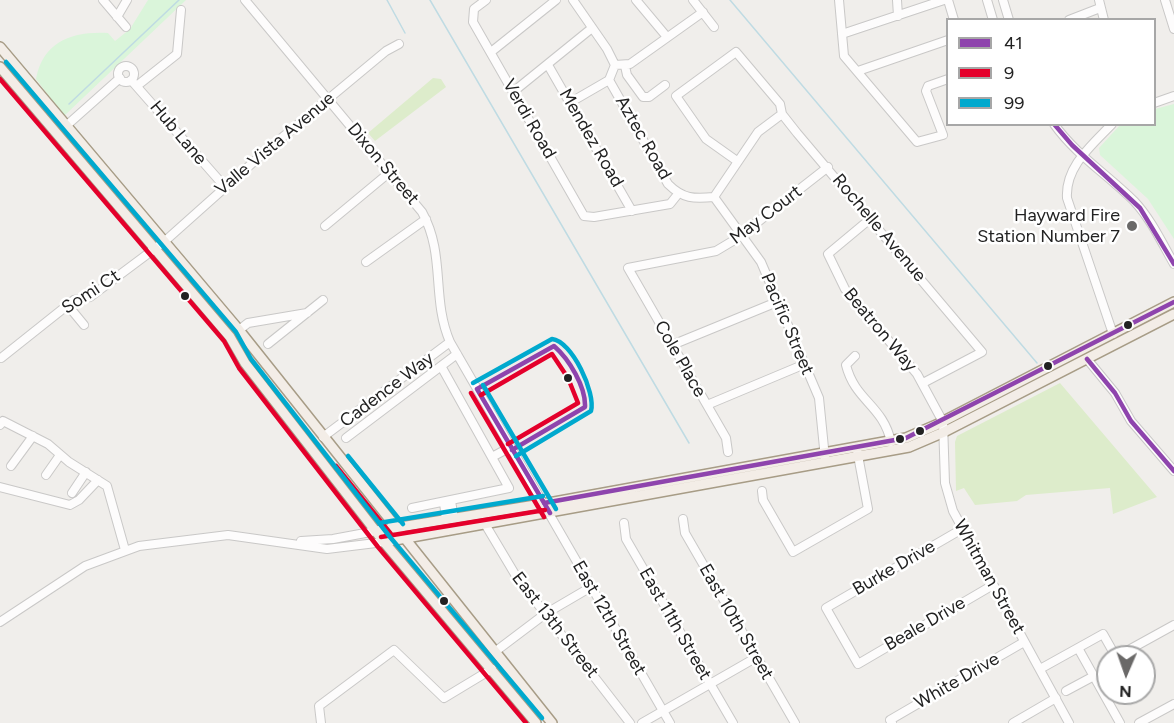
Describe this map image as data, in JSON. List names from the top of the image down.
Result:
{
  "streets": {
    "street": [
      "Verdi Road",
      "Hub Lane",
      "Mendez Road",
      "Aztec Road",
      "Valle Vista Avenue",
      "Dixon Street",
      "May Court",
      "Rochelle Avenue",
      "Somi Ct",
      "Pacific Street",
      "Beatron Way",
      "Cole Place",
      "Cadence Way",
      "Burke Drive",
      "Whitman Street",
      "East 12th Street",
      "East 10th Street",
      "East 11th Street",
      "Beale Drive",
      "East 13th Street",
      "White Drive"
    ]
  },
  "crossings": [
    ["Verdi Road", "Mendez Road"],
    ["Hub Lane", "Valle Vista Avenue"],
    ["Aztec Road", "Pacific Street"],
    ["Valle Vista Avenue", "Dixon Street"],
    ["Valle Vista Avenue", "Somi Ct"],
    ["Dixon Street", "Cadence Way"],
    ["Dixon Street", "East 12th Street"],
    ["May Court", "Rochelle Avenue"],
    ["May Court", "Pacific Street"],
    ["May Court", "Cole Place"],
    ["Rochelle Avenue", "Beatron Way"],
    ["Beatron Way", "Whitman Street"],
    ["Burke Drive", "Whitman Street"],
    ["Burke Drive", "Beale Drive"],
    ["Whitman Street", "Beale Drive"],
    ["Whitman Street", "White Drive"]
  ],
  "places": ["Hayward Fire Station Number 7"],
  "lines": ["transit line 99", "transit line 9", "transit line 41"],
  "legend": ["41", "9", "99"],
  "north": "bottom"
}
